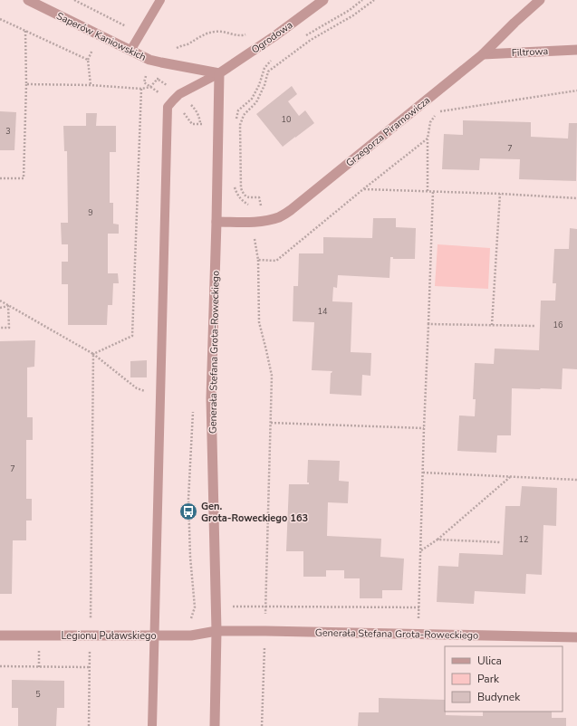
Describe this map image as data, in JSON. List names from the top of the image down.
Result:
{
  "streets": {
    "street": [
      "Saperów Kaniowskich",
      "Ogrodowa",
      "Filtrowa",
      "Grzegorza Piramowicza",
      "Generała Stefana Grota-Roweckiego",
      "Legionu Puławskiego"
    ]
  },
  "crossings": [
    ["Saperów Kaniowskich", "Ogrodowa"],
    ["Saperów Kaniowskich", "Generała Stefana Grota-Roweckiego"],
    ["Ogrodowa", "Generała Stefana Grota-Roweckiego"],
    ["Filtrowa", "Grzegorza Piramowicza"],
    ["Grzegorza Piramowicza", "Generała Stefana Grota-Roweckiego"],
    ["Generała Stefana Grota-Roweckiego", "Legionu Puławskiego"]
  ],
  "places": {
    "bus stop": ["Gen. Grota-Roweckiego 163"]
  },
  "house_numbers": [
    "10",
    "3",
    "7",
    "9",
    "14",
    "16",
    "7",
    "12",
    "5"
  ],
  "legend": ["Ulica", "Park", "Budynek"]
}
